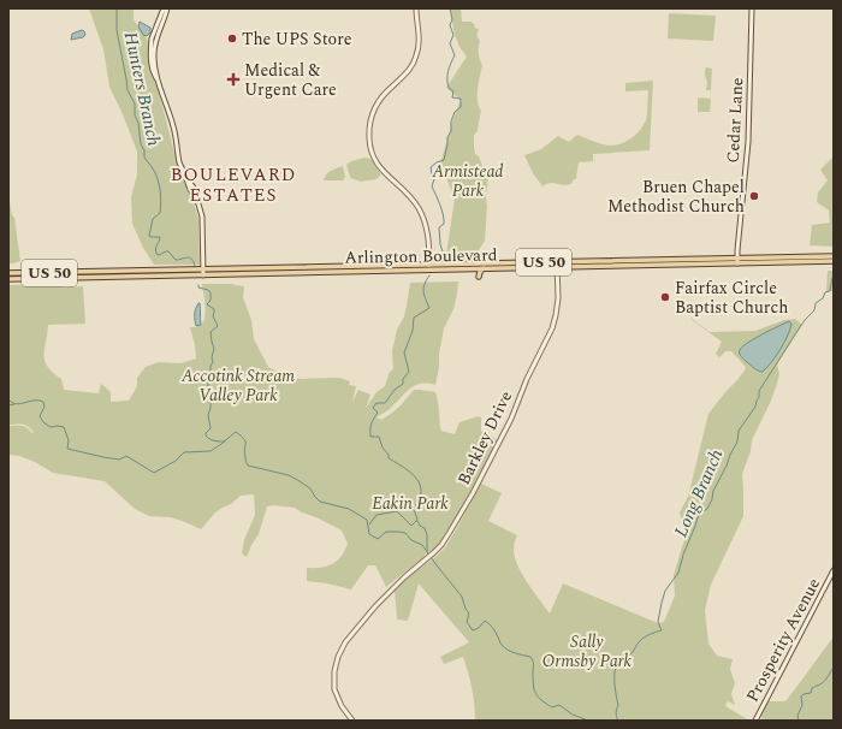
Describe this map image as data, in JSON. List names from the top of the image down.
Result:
{
  "streets": {
    "main road": ["Arlington Boulevard", "US 50"],
    "street": ["Cedar Lane", "Barkley Drive", "Prosperity Avenue"]
  },
  "crossings": [
    ["Cedar Lane", "Arlington Boulevard"],
    ["Arlington Boulevard", "Barkley Drive"]
  ],
  "districts": ["BOULEVARD ESTATES"],
  "water": ["Hunters Branch", "Long Branch"],
  "parks": [
    "Armistead Park",
    "Accotink Stream Valley Park",
    "Eakin Park",
    "Sally Ormsby Park"
  ],
  "places": {
    "other": ["The UPS Store", "Bruen Chapel Methodist Church", "Fairfax Circle Baptist Church"],
    "health": ["Medical & Urgent Care"]
  }
}
